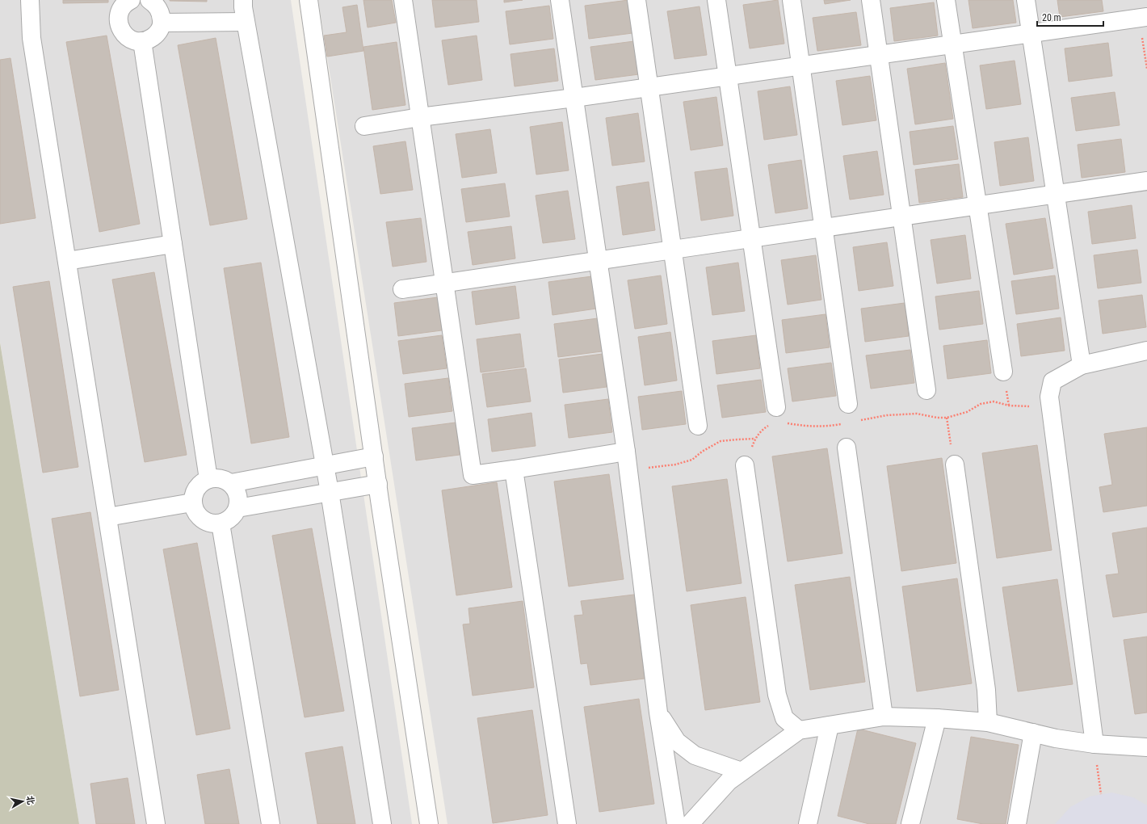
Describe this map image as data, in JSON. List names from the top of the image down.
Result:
{
  "scale_bar": "20 m",
  "north": "right"
}
